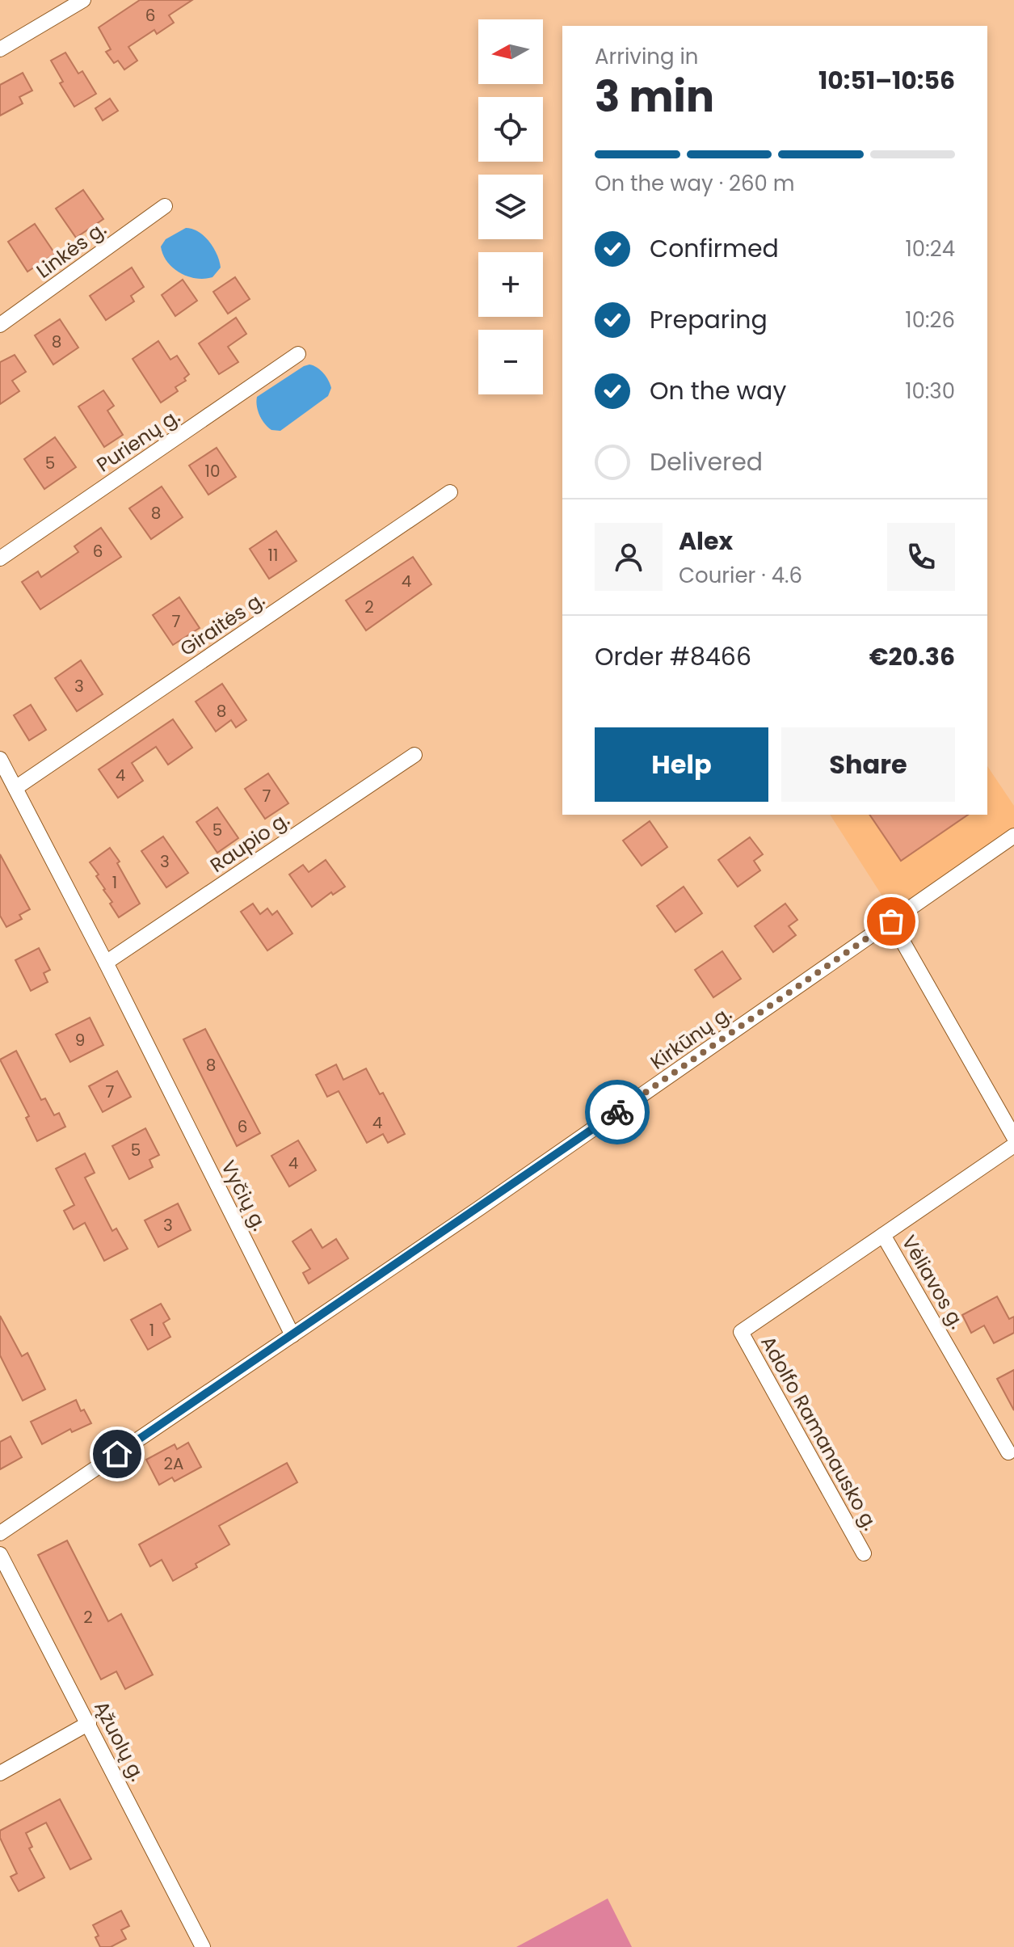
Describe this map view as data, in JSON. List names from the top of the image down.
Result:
{
  "streets": {
    "street": [
      "Linkės g.",
      "Purienų g.",
      "Giraitės g.",
      "Raupio g.",
      "Kirkūnų g.",
      "Vyčių g.",
      "Vėliavos g.",
      "Adolfo Ramanausko g.",
      "Ąžuolų g."
    ]
  },
  "crossings": [
    ["Giraitės g.", "Vyčių g."],
    ["Raupio g.", "Vyčių g."],
    ["Kirkūnų g.", "Vyčių g."],
    ["Vėliavos g.", "Adolfo Ramanausko g."]
  ],
  "house_numbers": [
    "6",
    "8",
    "5",
    "10",
    "8",
    "6",
    "11",
    "4",
    "2",
    "7",
    "3",
    "8",
    "4",
    "7",
    "5",
    "3",
    "1",
    "9",
    "8",
    "7",
    "4",
    "6",
    "5",
    "4",
    "3",
    "1",
    "2A",
    "2"
  ],
  "north": "left",
  "page": {
    "map_buttons": ["+", "−"],
    "heading": ["3 min", "Arriving in", "10:51–10:56"],
    "panel": [
      "Alex",
      "Courier · 4.6",
      "Order #8466",
      "€20.36"
    ],
    "bar": "On the way · 260 m",
    "list": [
      ["Confirmed", "10:24"],
      ["Preparing", "10:26"],
      ["On the way", "10:30"],
      "Delivered"
    ],
    "buttons": ["Help", "Share"]
  }
}
